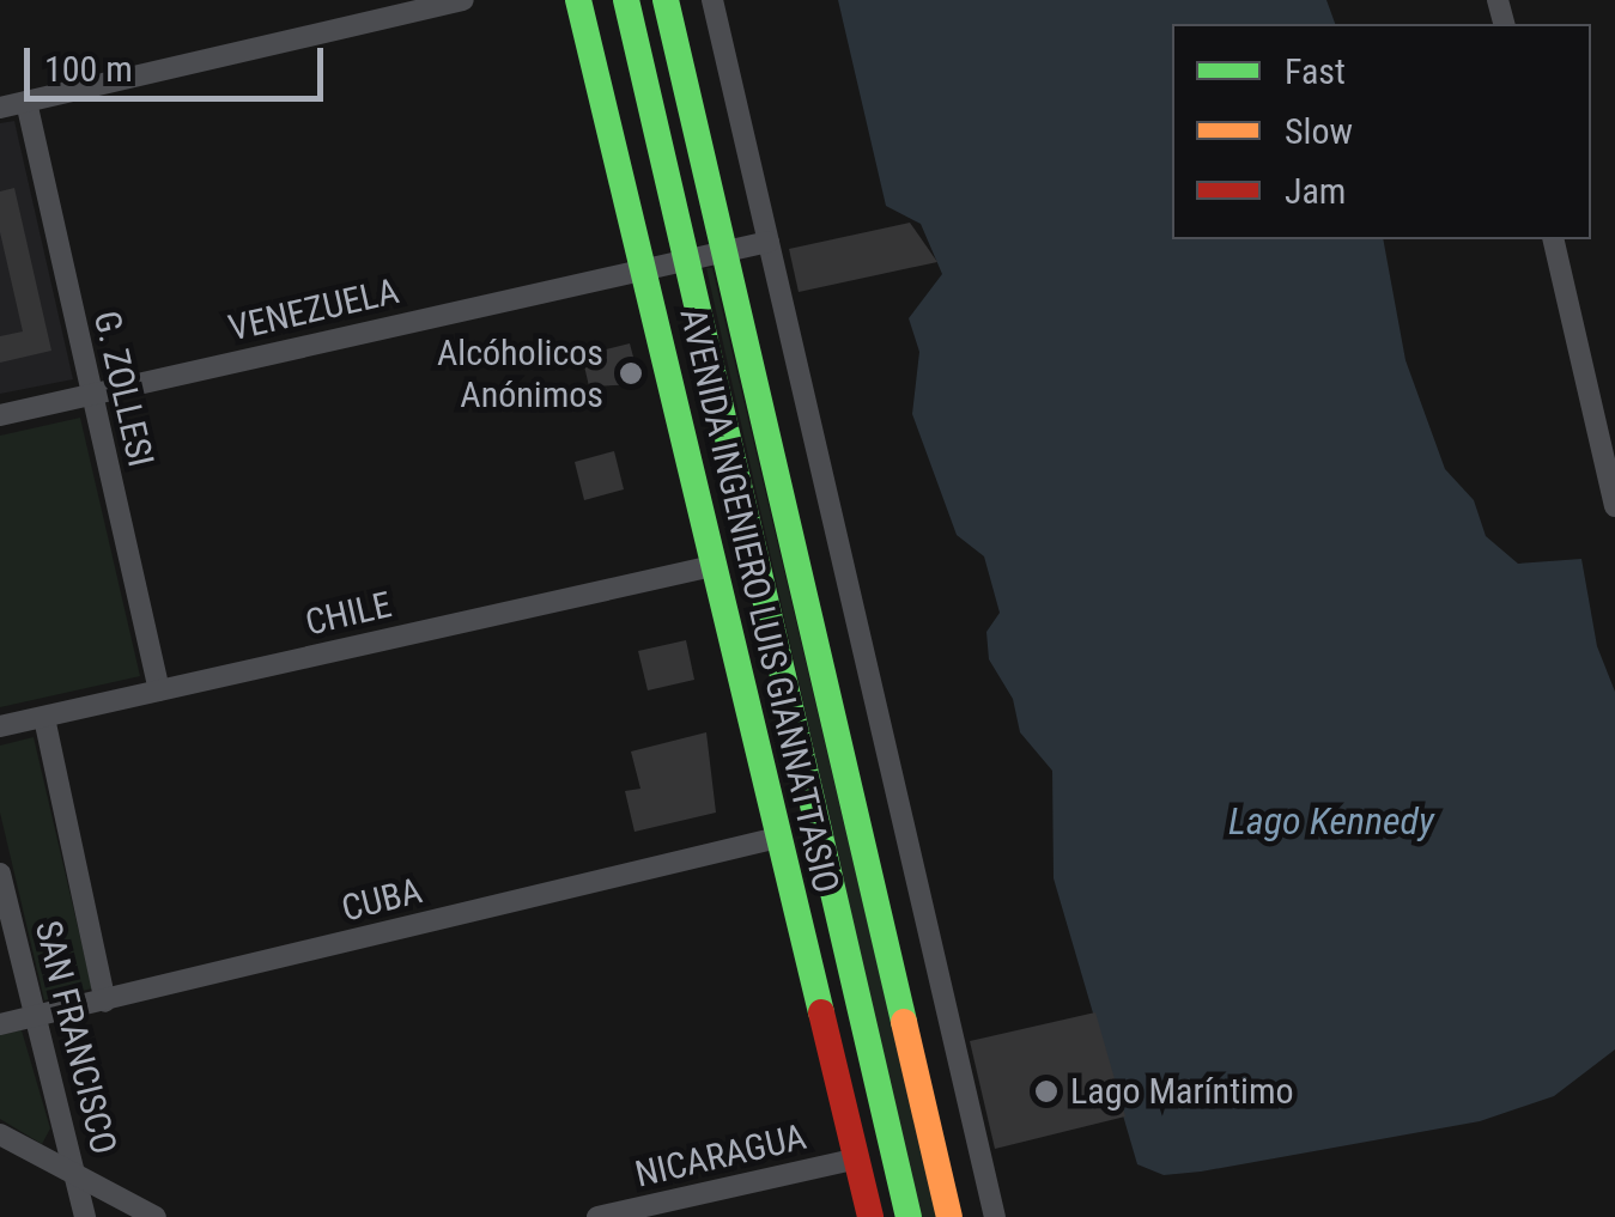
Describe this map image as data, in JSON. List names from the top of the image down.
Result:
{
  "streets": {
    "main road": ["AVENIDA INGENIERO LUIS GIANNATTASIO"],
    "street": [
      "VENEZUELA",
      "G. ZOLLESI",
      "CHILE",
      "CUBA",
      "SAN FRANCISCO",
      "NICARAGUA"
    ]
  },
  "crossings": [
    ["VENEZUELA", "G. ZOLLESI"],
    ["VENEZUELA", "AVENIDA INGENIERO LUIS GIANNATTASIO"],
    ["G. ZOLLESI", "CHILE"],
    ["AVENIDA INGENIERO LUIS GIANNATTASIO", "CHILE"],
    ["AVENIDA INGENIERO LUIS GIANNATTASIO", "CUBA"],
    ["AVENIDA INGENIERO LUIS GIANNATTASIO", "NICARAGUA"],
    ["CHILE", "SAN FRANCISCO"],
    ["CUBA", "SAN FRANCISCO"]
  ],
  "water": ["Lago Kennedy"],
  "places": ["Alcóholicos Anónimos", "Lago Maríntimo"],
  "legend": ["Fast", "Slow", "Jam"],
  "scale_bar": "100 m"
}
